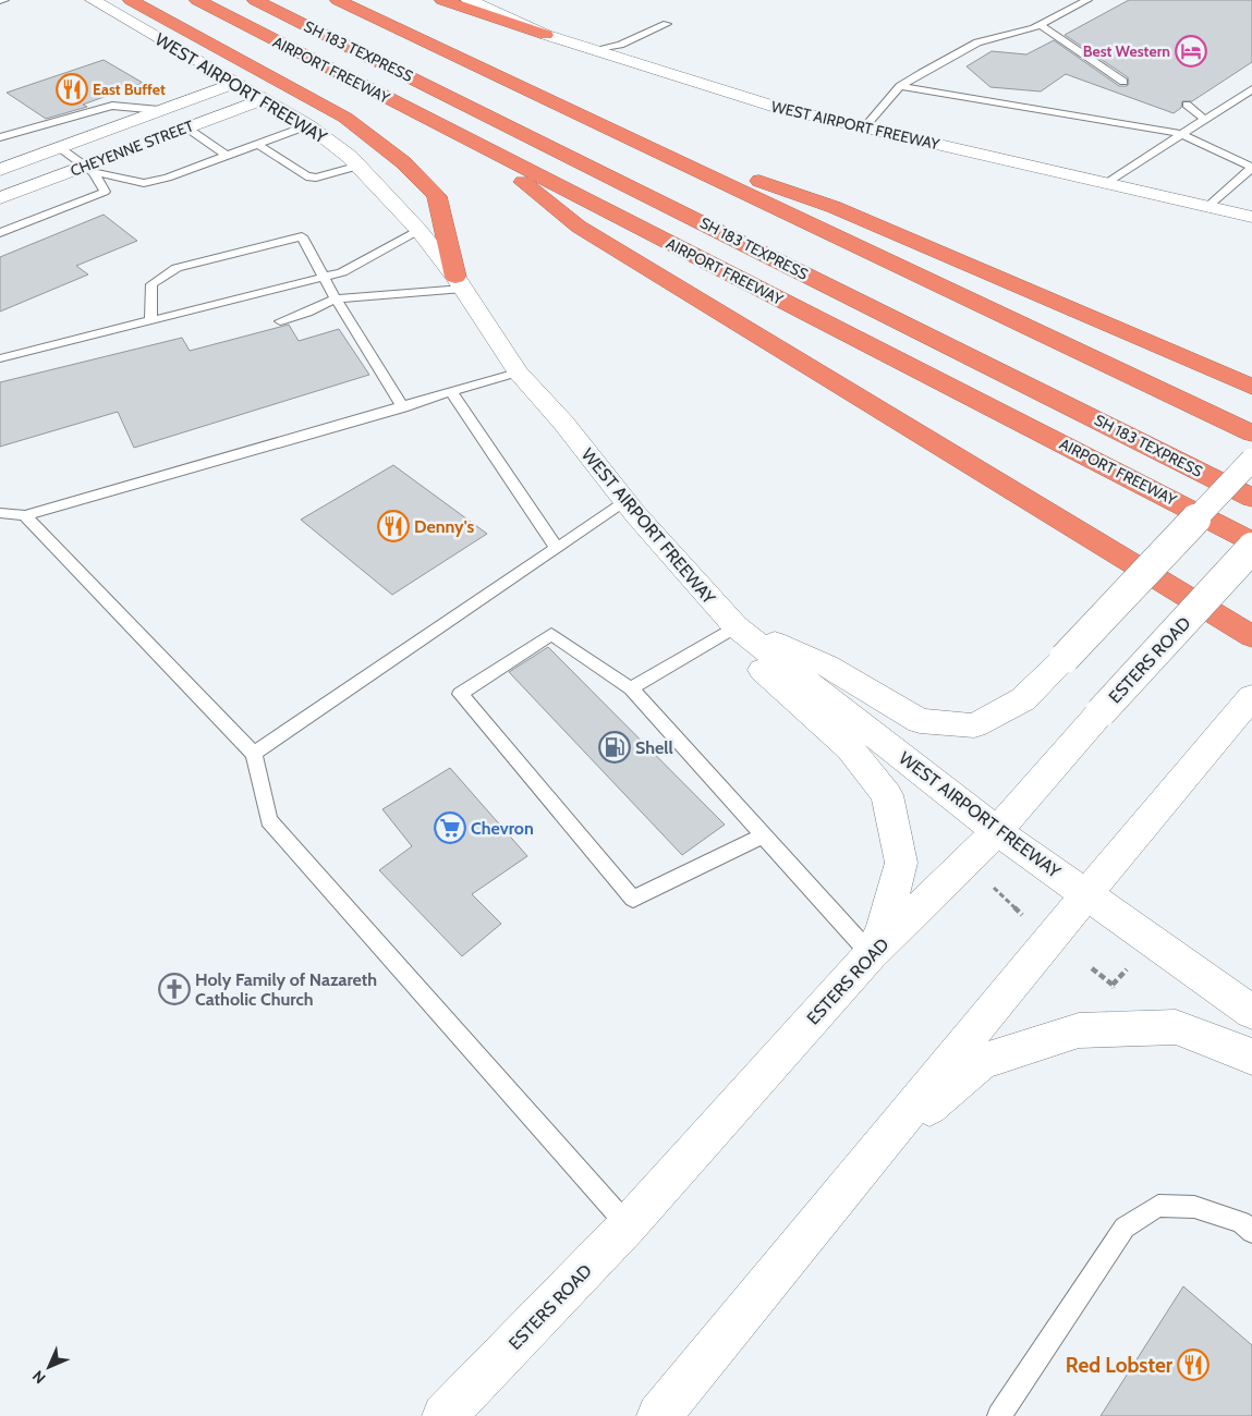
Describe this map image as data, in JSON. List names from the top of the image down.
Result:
{
  "streets": {
    "highway": ["SH 183 TEXPRESS", "AIRPORT FREEWAY"],
    "main road": ["WEST AIRPORT FREEWAY", "CHEYENNE STREET", "ESTERS ROAD"]
  },
  "crossings": [
    ["WEST AIRPORT FREEWAY", "CHEYENNE STREET"],
    ["WEST AIRPORT FREEWAY", "ESTERS ROAD"]
  ],
  "places": {
    "hotel": ["Best Western"],
    "restaurant": ["East Buffet", "Denny's", "Red Lobster"],
    "fuel station": ["Shell"],
    "supermarket": ["Chevron"],
    "church": ["Holy Family of Nazareth Catholic Church"]
  },
  "north": "bottom left"
}
